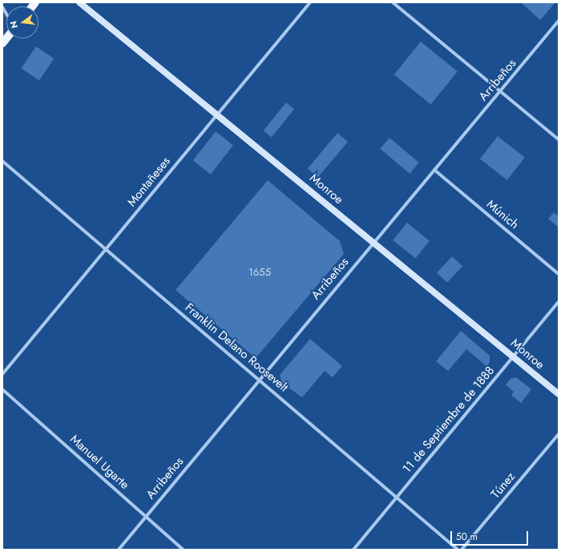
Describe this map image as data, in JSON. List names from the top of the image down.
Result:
{
  "streets": {
    "main road": ["Monroe"],
    "street": [
      "Arribeños",
      "Montañeses",
      "Múnich",
      "Franklin Delano Roosevelt",
      "11 de Septiembre de 1888",
      "Manuel Ugarte",
      "Túnez"
    ]
  },
  "crossings": [
    ["Arribeños", "Monroe"],
    ["Arribeños", "Múnich"],
    ["Arribeños", "Franklin Delano Roosevelt"],
    ["Arribeños", "Manuel Ugarte"],
    ["Montañeses", "Monroe"],
    ["Montañeses", "Franklin Delano Roosevelt"],
    ["Monroe", "11 de Septiembre de 1888"],
    ["Franklin Delano Roosevelt", "11 de Septiembre de 1888"]
  ],
  "house_numbers": ["1655"],
  "scale_bar": "50 m",
  "north": "left"
}
